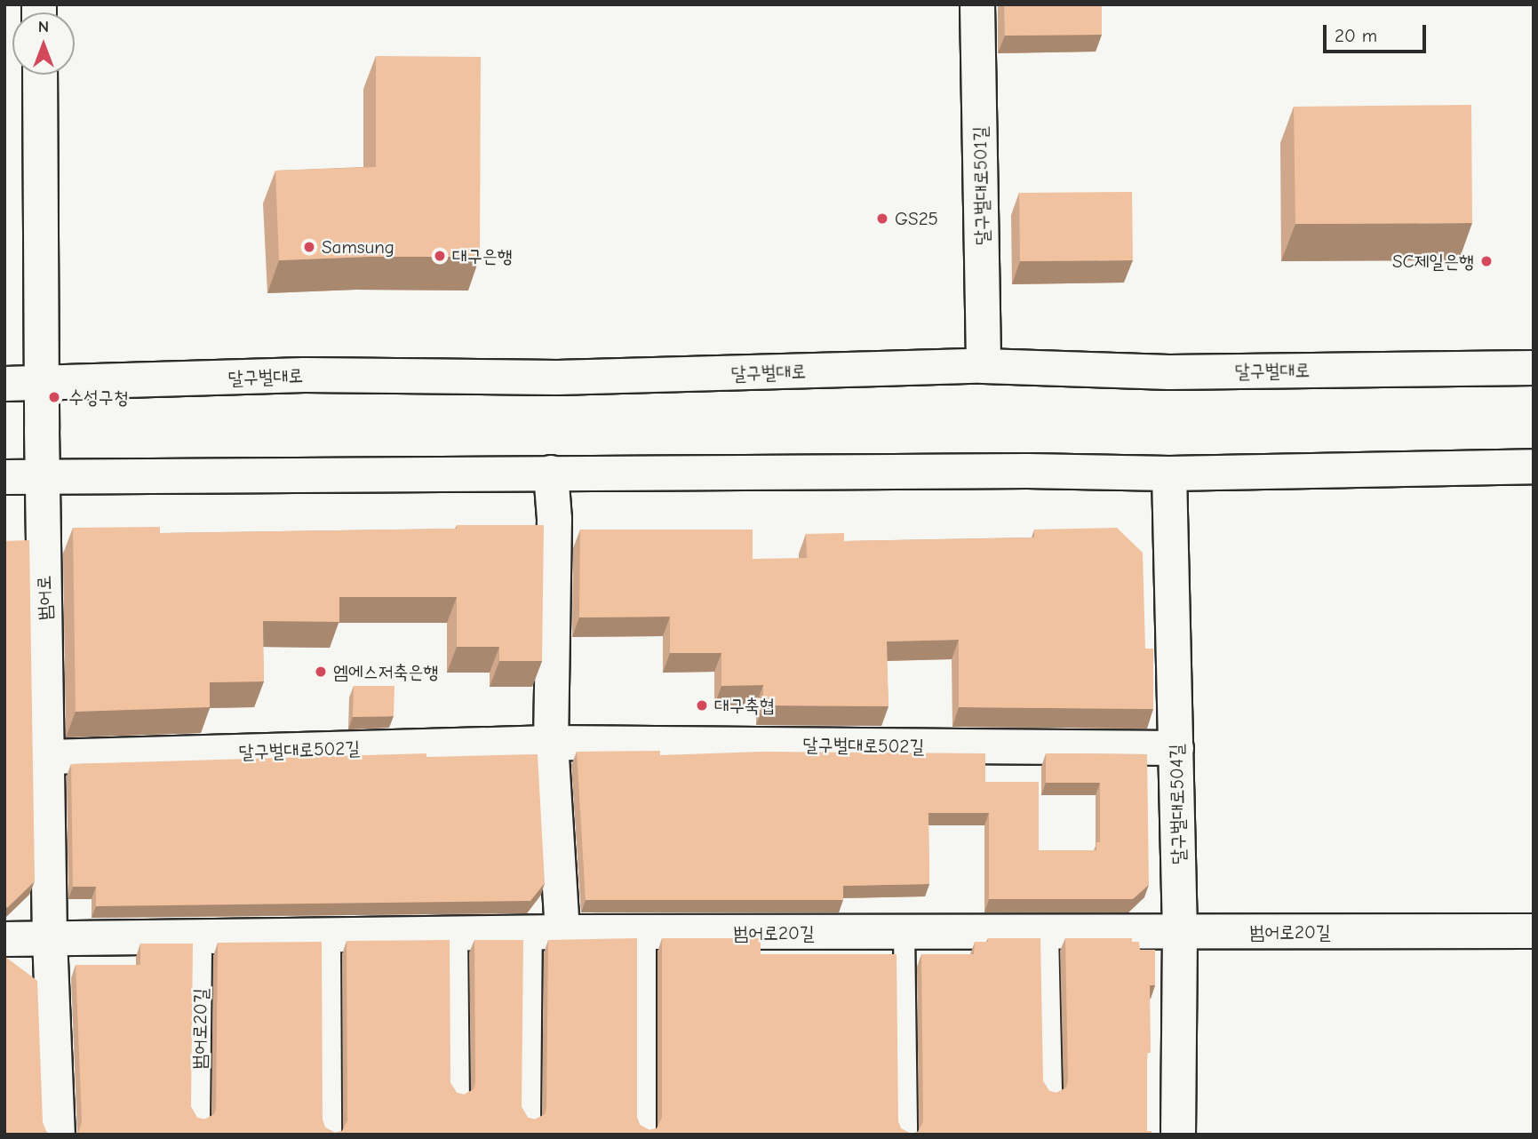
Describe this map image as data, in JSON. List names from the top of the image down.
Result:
{
  "streets": {
    "street": [
      "달구벌대로501길",
      "달구벌대로",
      "범어로",
      "달구벌대로502길",
      "달구벌대로504길",
      "범어로20길"
    ]
  },
  "crossings": [
    ["달구벌대로501길", "달구벌대로"],
    ["달구벌대로", "범어로"],
    ["범어로", "달구벌대로502길"],
    ["범어로", "범어로20길"],
    ["달구벌대로502길", "달구벌대로504길"],
    ["달구벌대로504길", "범어로20길"]
  ],
  "places": [
    "GS25",
    "Samsung",
    "대구은행",
    "SC제일은행",
    "수성구청",
    "엠에스저축은행",
    "대구축협"
  ],
  "scale_bar": "20 m",
  "north": "top"
}
